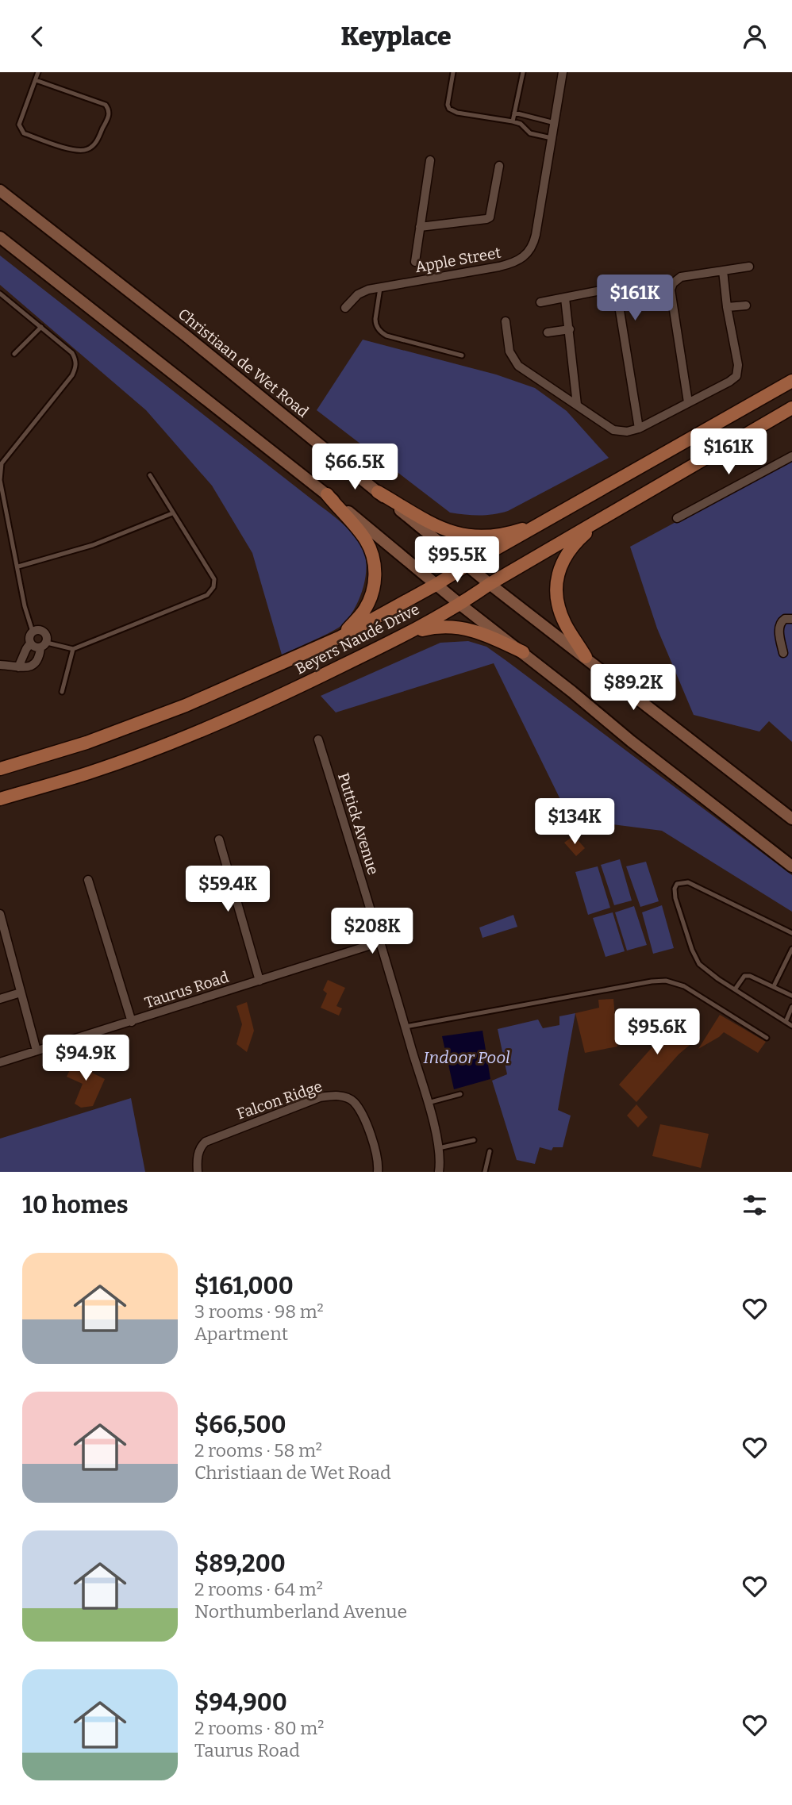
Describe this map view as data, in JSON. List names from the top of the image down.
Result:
{
  "streets": {
    "main road": ["Christiaan de Wet Road", "Beyers Naudé Drive"],
    "street": [
      "Apple Street",
      "Puttick Avenue",
      "Taurus Road",
      "Falcon Ridge"
    ]
  },
  "crossings": [
    ["Christiaan de Wet Road", "Beyers Naudé Drive"],
    ["Puttick Avenue", "Taurus Road"]
  ],
  "water": ["Indoor Pool"],
  "page": {
    "header": "Keyplace",
    "price": [
      "$161K",
      "$161K",
      "$66.5K",
      "$95.5K",
      "$89.2K",
      "$134K",
      "$59.4K",
      "$208K",
      "$95.6K",
      "$94.9K"
    ],
    "heading": "10 homes",
    "list": [
      {
        "name": "$161,000",
        "note": "3 rooms · 98 m² · Apartment"
      },
      {
        "name": "$66,500",
        "note": "2 rooms · 58 m² · Christiaan de Wet Road"
      },
      {
        "name": "$89,200",
        "note": "2 rooms · 64 m² · Northumberland Avenue"
      },
      {
        "name": "$94,900",
        "note": "2 rooms · 80 m² · Taurus Road"
      }
    ]
  }
}
